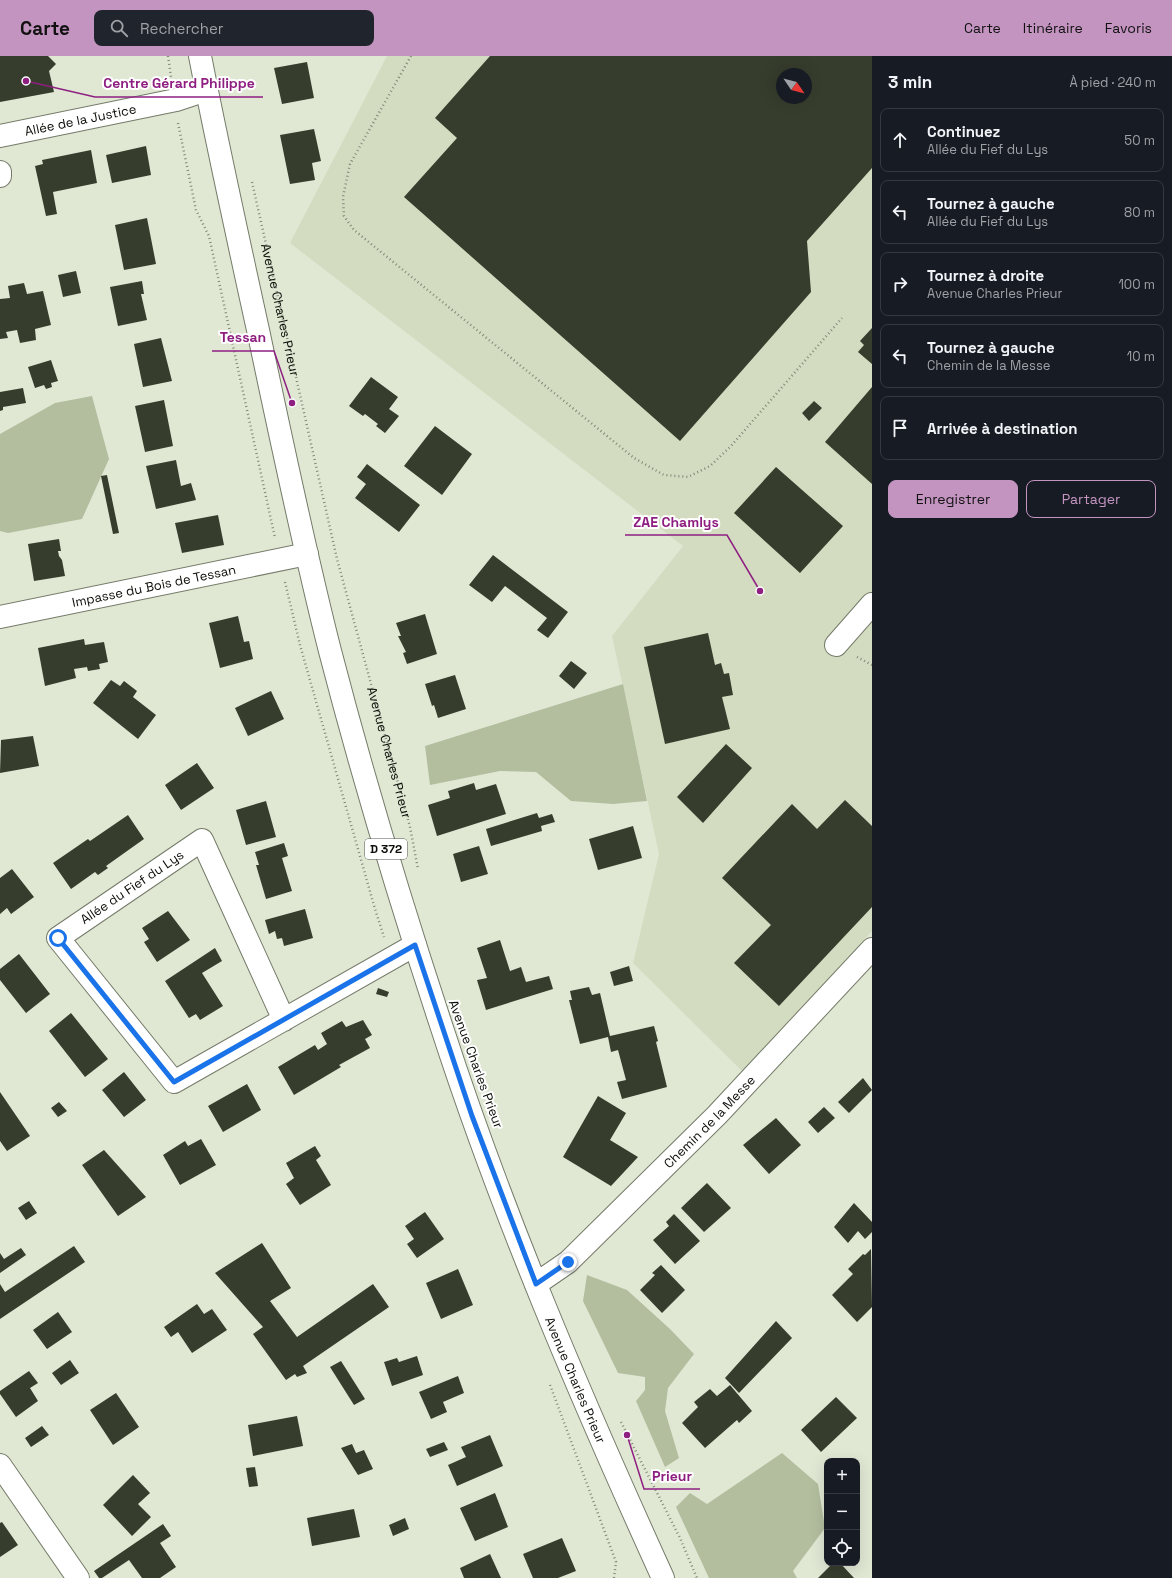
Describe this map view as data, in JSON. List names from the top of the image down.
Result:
{
  "streets": {
    "street": [
      "Allée de la Justice",
      "Avenue Charles Prieur",
      "Impasse du Bois de Tessan",
      "D 372",
      "Allée du Fief du Lys",
      "Chemin de la Messe"
    ]
  },
  "crossings": [
    ["Allée de la Justice", "Avenue Charles Prieur"],
    ["Allée de la Justice", "D 372"],
    ["Avenue Charles Prieur", "Impasse du Bois de Tessan"],
    ["Avenue Charles Prieur", "D 372"],
    ["Avenue Charles Prieur", "Allée du Fief du Lys"],
    ["Avenue Charles Prieur", "Chemin de la Messe"]
  ],
  "places": [
    "Centre Gérard Philippe",
    "Tessan",
    "ZAE Chamlys",
    "Prieur"
  ],
  "north": "bottom right",
  "page": {
    "header": "Carte",
    "search": "Rechercher",
    "nav": ["Carte", "Itinéraire", "Favoris"],
    "heading": ["3 min", "À pied · 240 m"],
    "list": [
      ["Continuez", "Allée du Fief du Lys", "50 m"],
      ["Tournez à gauche", "Allée du Fief du Lys", "80 m"],
      ["Tournez à droite", "Avenue Charles Prieur", "100 m"],
      ["Tournez à gauche", "Chemin de la Messe", "10 m"],
      "Arrivée à destination"
    ],
    "buttons": ["Enregistrer", "Partager"],
    "map_buttons": ["+", "−"]
  }
}
